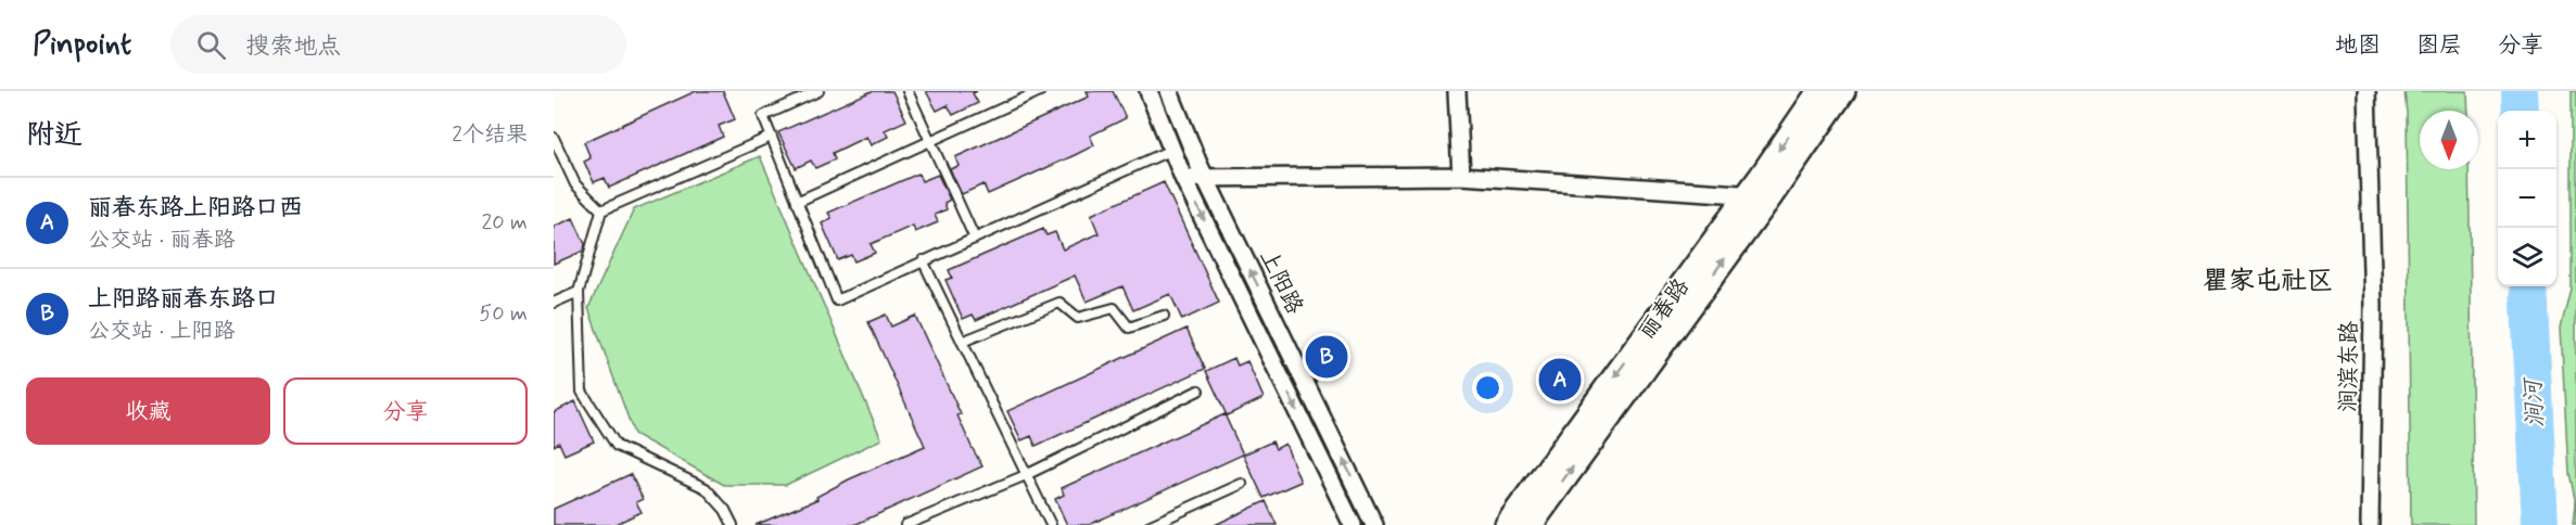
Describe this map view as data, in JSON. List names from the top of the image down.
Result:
{
  "streets": {
    "main road": ["丽春路"],
    "street": ["上阳路", "涧滨东路"]
  },
  "districts": ["瞿家屯社区"],
  "water": ["涧河"],
  "north": "bottom",
  "page": {
    "header": "Pinpoint",
    "search": "搜索地点",
    "nav": ["地图", "图层", "分享"],
    "heading": ["附近", "2个结果"],
    "map_buttons": ["+", "−"],
    "list": [
      {
        "mark": "A",
        "name": "丽春东路上阳路口西",
        "note": "公交站 · 丽春路",
        "value": "20 m"
      },
      {
        "mark": "B",
        "name": "上阳路丽春东路口",
        "note": "公交站 · 上阳路",
        "value": "50 m"
      }
    ],
    "pins": ["B", "A"],
    "buttons": ["收藏", "分享"]
  }
}
